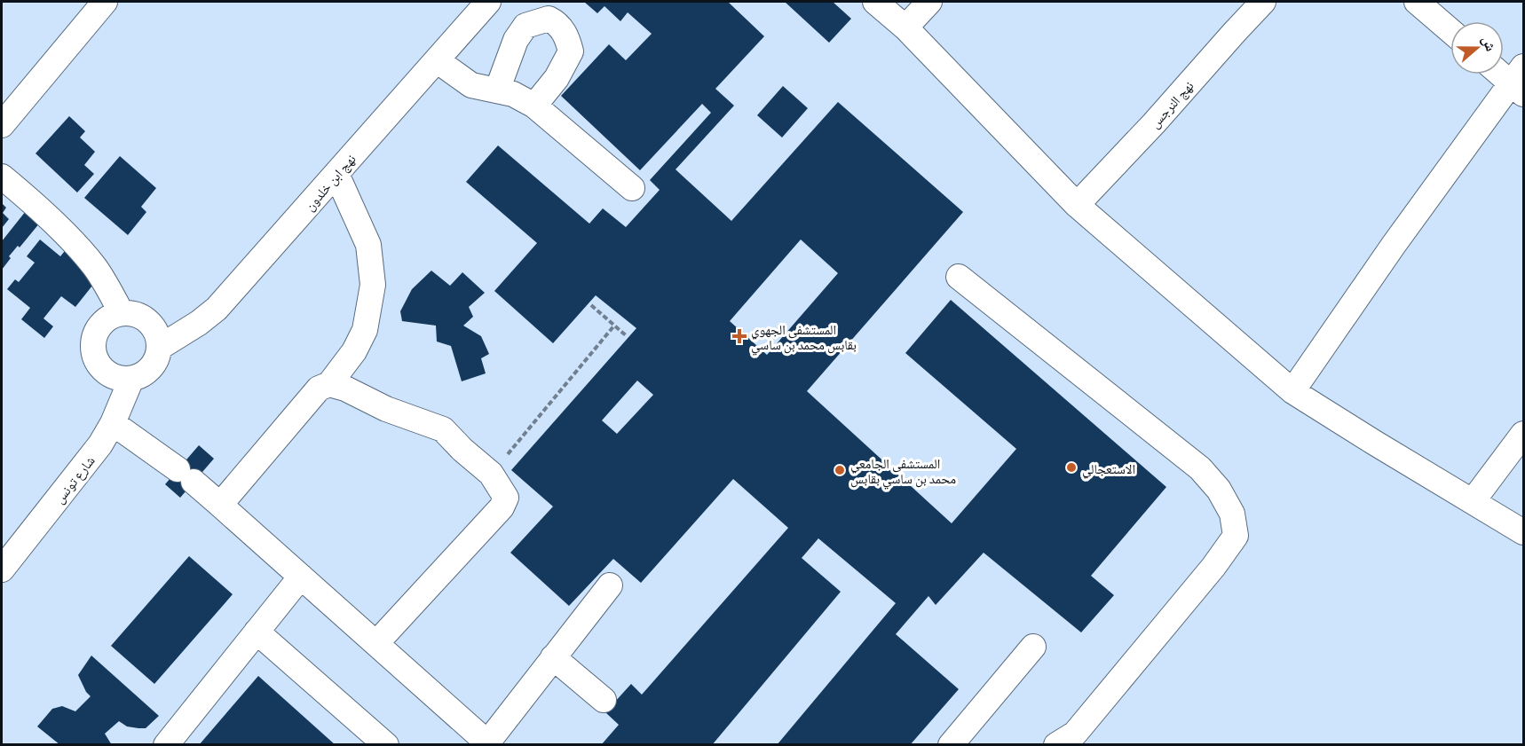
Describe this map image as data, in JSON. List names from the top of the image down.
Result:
{
  "streets": {
    "street": ["نهج النرجس", "نهج ابن خلدون", "شارع تونس"]
  },
  "crossings": [
    ["نهج ابن خلدون", "شارع تونس"]
  ],
  "places": {
    "health": ["المستشفى الجهوي بقابس محمد بن ساسي"],
    "other": ["الاستعجالي", "المستشفى الجامعي محمد بن ساسي بقابس"]
  },
  "north": "right"
}
